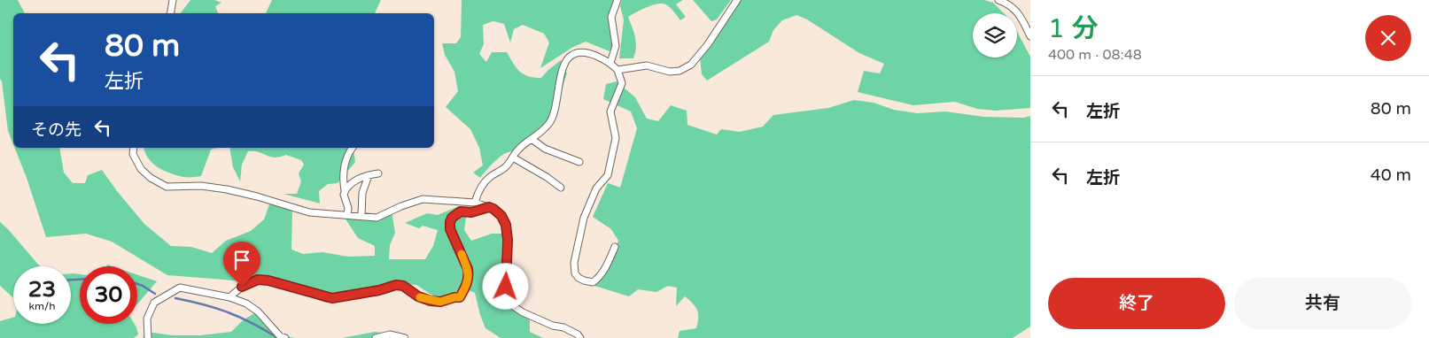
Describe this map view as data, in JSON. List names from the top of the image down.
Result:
{
  "page": {
    "heading": ["1 分", "400 m · 08:48"],
    "turn": ["80 m", "左折"],
    "list": [
      {
        "name": "左折",
        "value": "80 m"
      },
      {
        "name": "左折",
        "value": "40 m"
      }
    ],
    "then": "その先",
    "speed": "23 km/h",
    "limit": "30",
    "buttons": ["終了", "共有"]
  }
}
